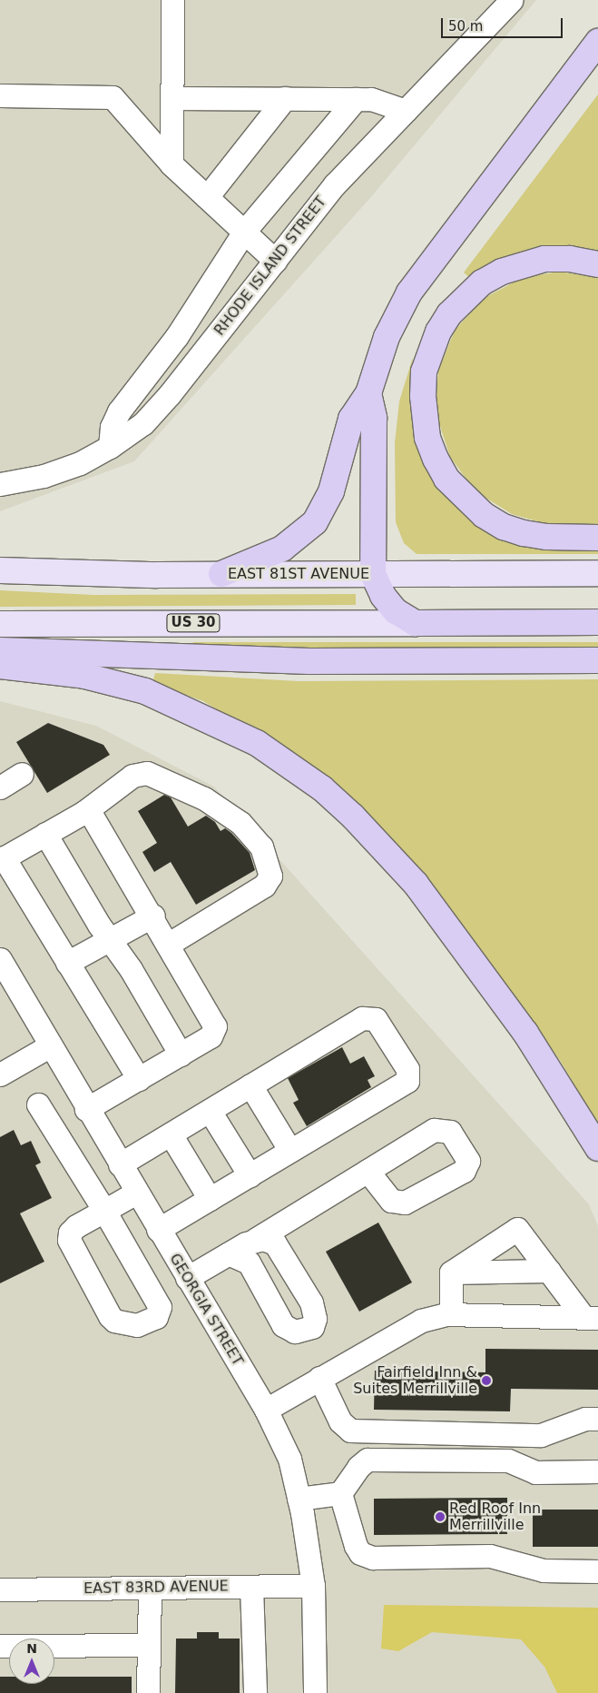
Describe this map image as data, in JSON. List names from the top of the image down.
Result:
{
  "streets": {
    "highway": ["US 30"],
    "main road": ["EAST 81ST AVENUE"],
    "street": ["RHODE ISLAND STREET", "GEORGIA STREET", "EAST 83RD AVENUE"]
  },
  "crossings": [
    ["GEORGIA STREET", "EAST 83RD AVENUE"]
  ],
  "places": ["Fairfield Inn & Suites Merrillville", "Red Roof Inn Merrillville"],
  "scale_bar": "50 m",
  "north": "top"
}
